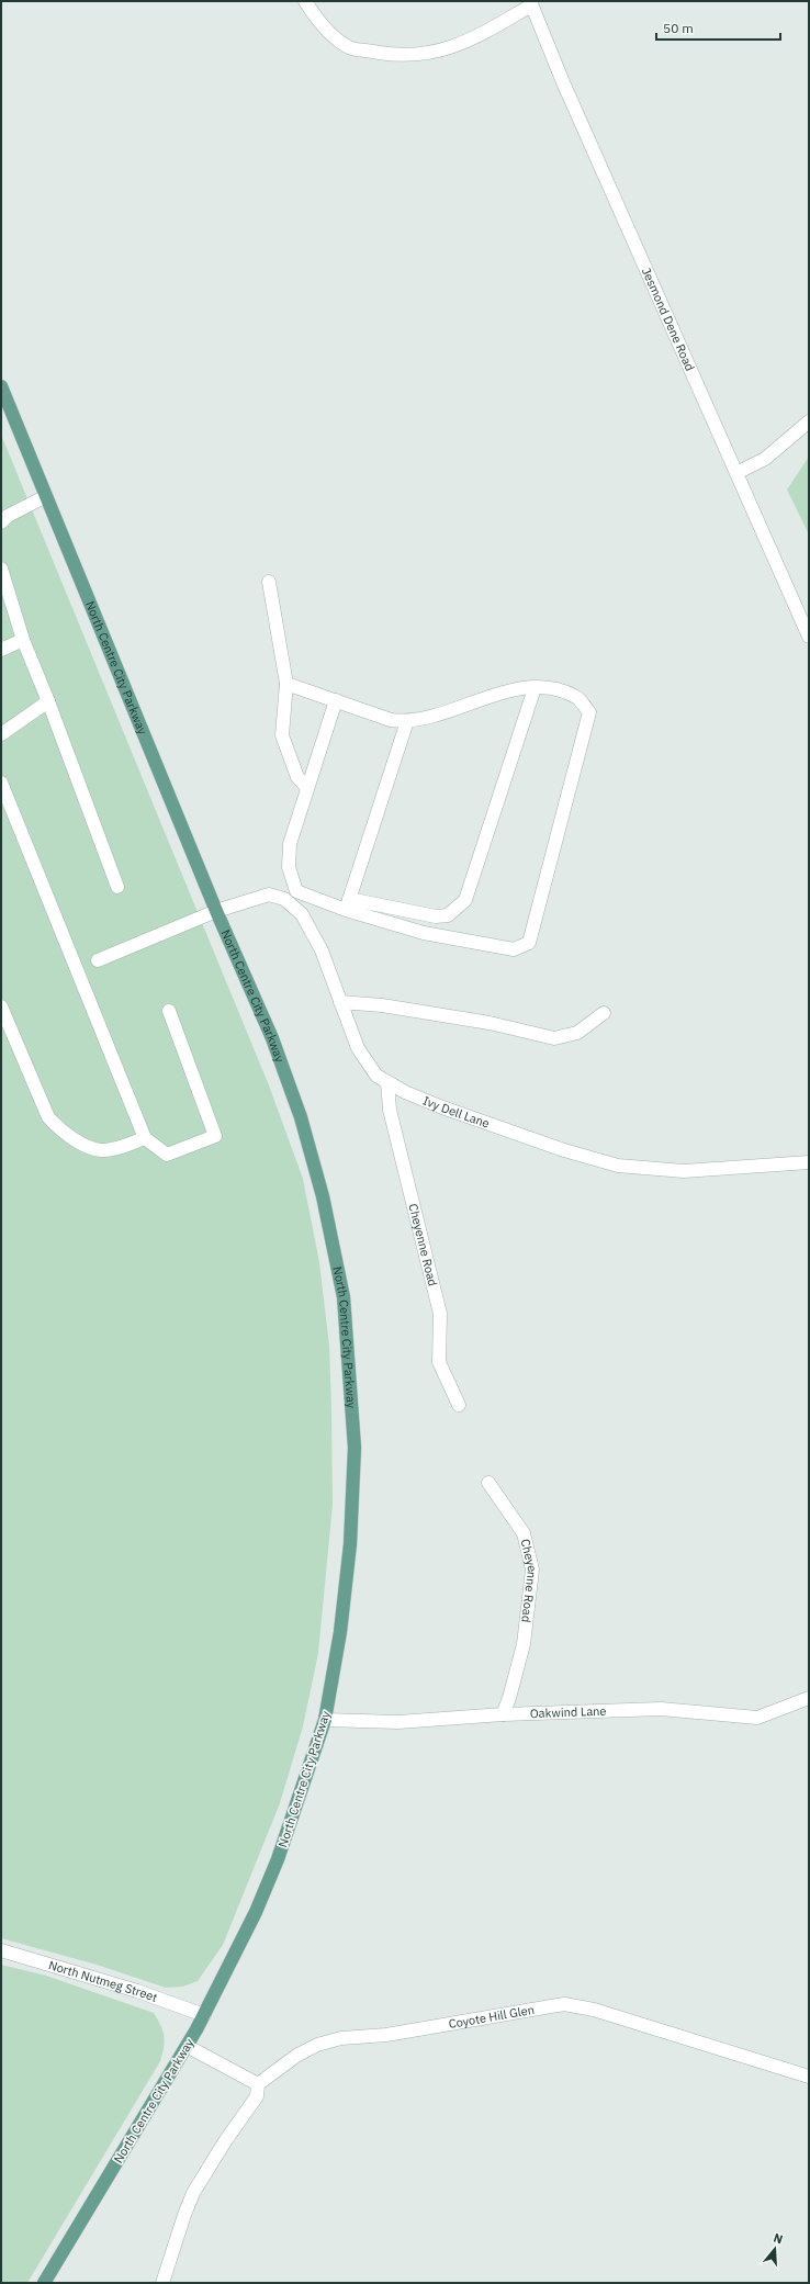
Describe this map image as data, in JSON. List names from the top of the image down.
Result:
{
  "streets": {
    "main road": ["North Centre City Parkway"],
    "street": [
      "Jesmond Dene Road",
      "Ivy Dell Lane",
      "Cheyenne Road",
      "Oakwind Lane",
      "North Nutmeg Street",
      "Coyote Hill Glen"
    ]
  },
  "crossings": [
    ["North Centre City Parkway", "Oakwind Lane"],
    ["North Centre City Parkway", "North Nutmeg Street"],
    ["Ivy Dell Lane", "Cheyenne Road"],
    ["Cheyenne Road", "Oakwind Lane"]
  ],
  "scale_bar": "50 m",
  "north": "top"
}
